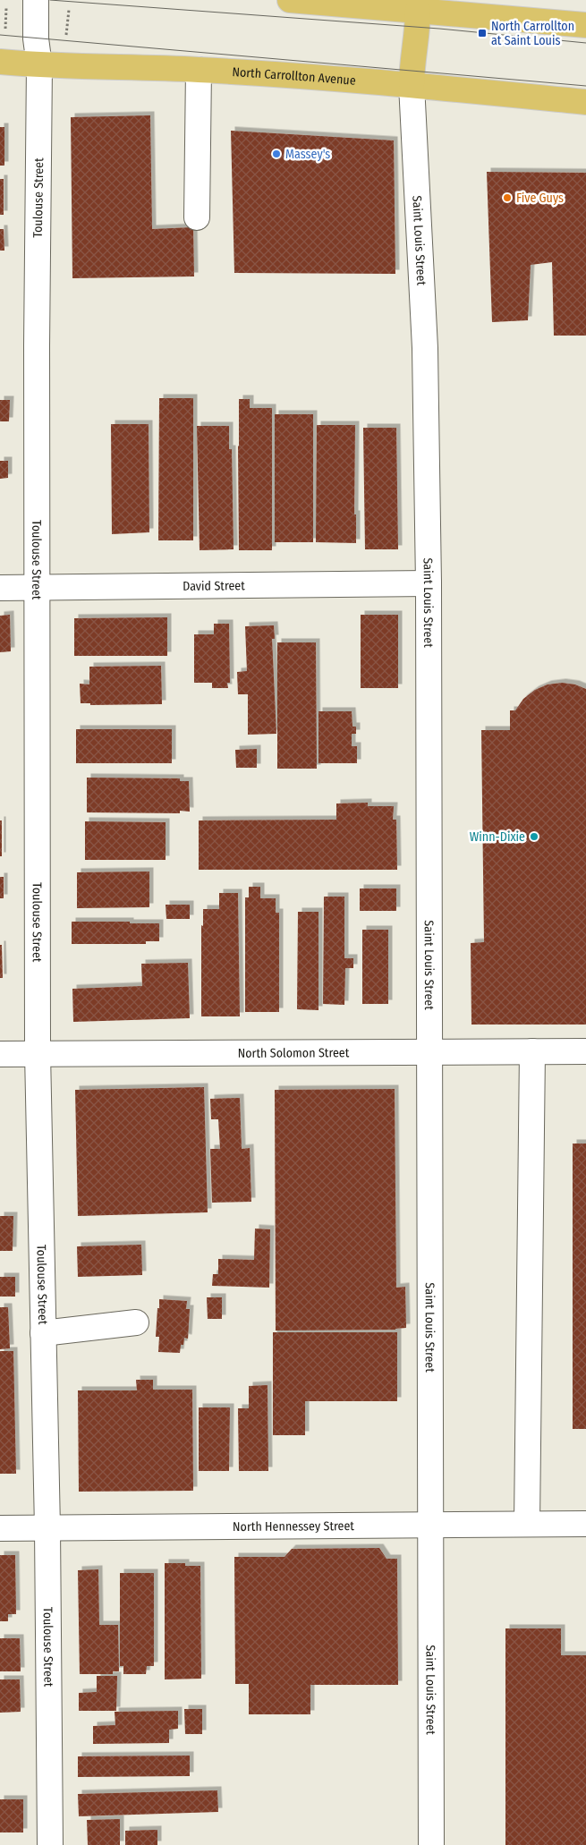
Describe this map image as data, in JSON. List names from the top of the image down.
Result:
{
  "streets": {
    "main road": ["North Carrollton Avenue"],
    "street": [
      "Toulouse Street",
      "Saint Louis Street",
      "David Street",
      "North Solomon Street",
      "North Hennessey Street"
    ]
  },
  "crossings": [
    ["North Carrollton Avenue", "Toulouse Street"],
    ["North Carrollton Avenue", "Saint Louis Street"],
    ["Toulouse Street", "David Street"],
    ["Toulouse Street", "North Solomon Street"],
    ["Toulouse Street", "North Hennessey Street"],
    ["Saint Louis Street", "David Street"],
    ["Saint Louis Street", "North Solomon Street"],
    ["Saint Louis Street", "North Hennessey Street"]
  ],
  "places": {
    "transit": ["North Carrollton at Saint Louis"],
    "other": ["Massey's", "Five Guys", "Winn-Dixie"]
  }
}
